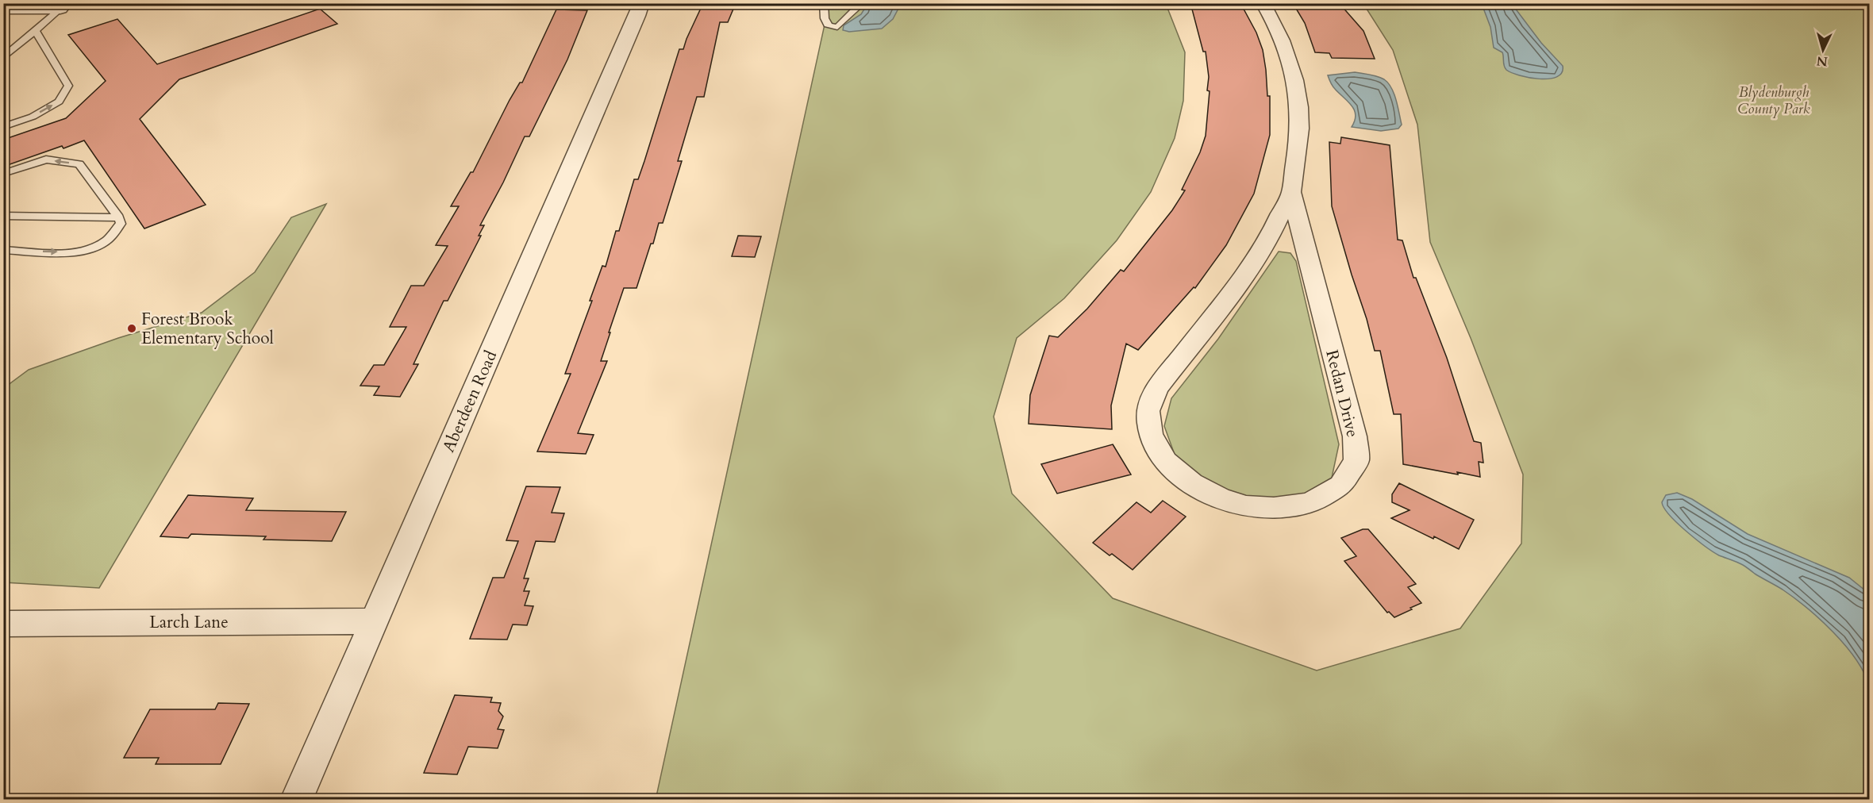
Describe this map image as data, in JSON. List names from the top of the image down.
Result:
{
  "streets": {
    "street": ["Redan Drive", "Aberdeen Road", "Larch Lane"]
  },
  "crossings": [
    ["Aberdeen Road", "Larch Lane"]
  ],
  "parks": ["Blydenburgh County Park"],
  "places": ["Forest Brook Elementary School"],
  "north": "bottom"
}
